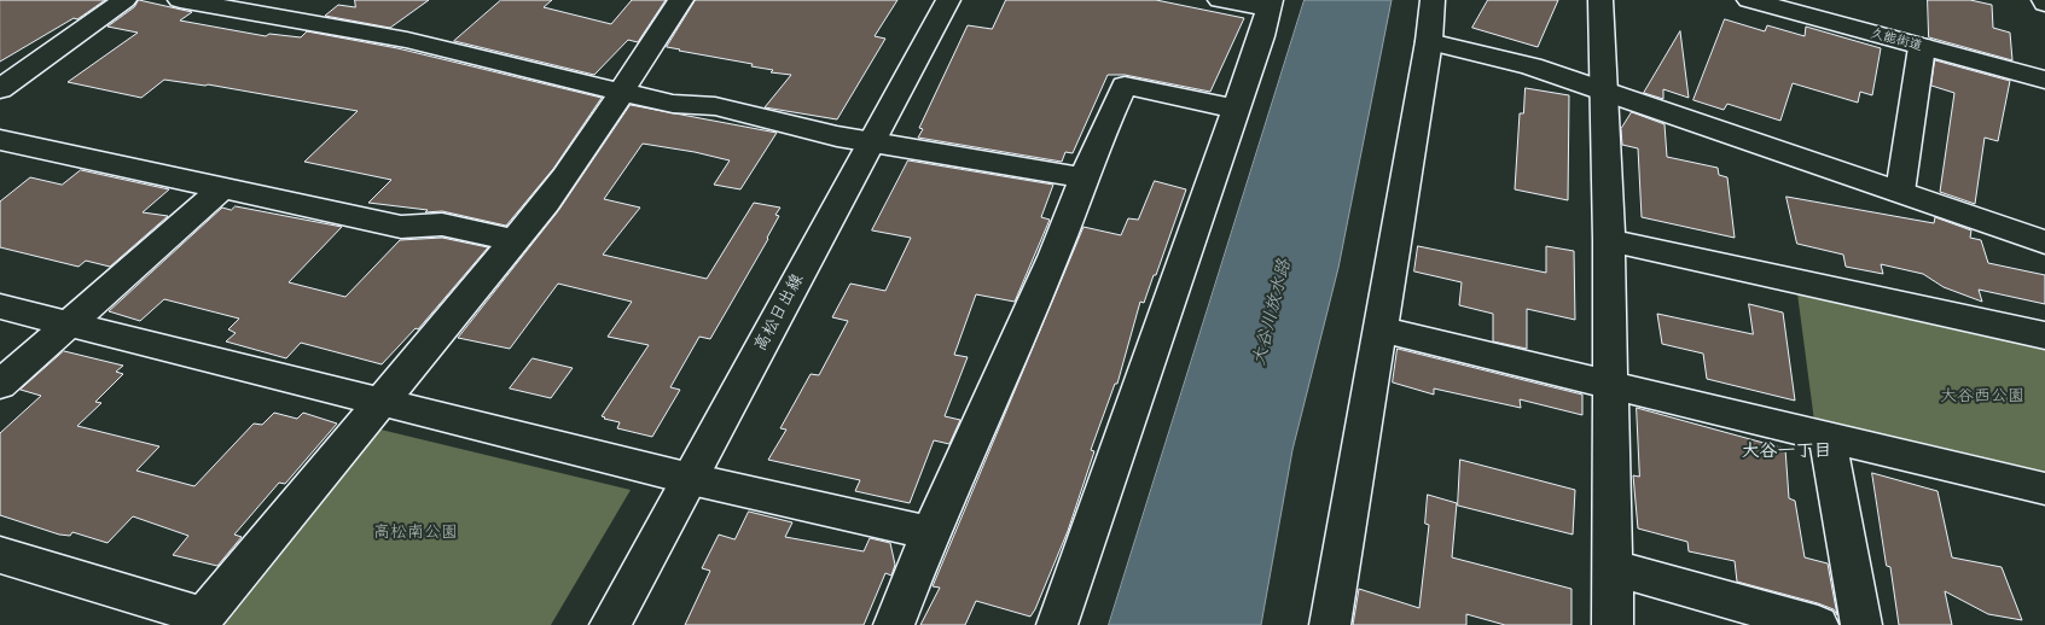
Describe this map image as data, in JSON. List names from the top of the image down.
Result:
{
  "streets": {
    "street": ["久能街道", "高松日出線"]
  },
  "districts": ["大谷一丁目"],
  "water": ["大谷川放水路"],
  "parks": ["大谷西公園", "高松南公園"]
}
